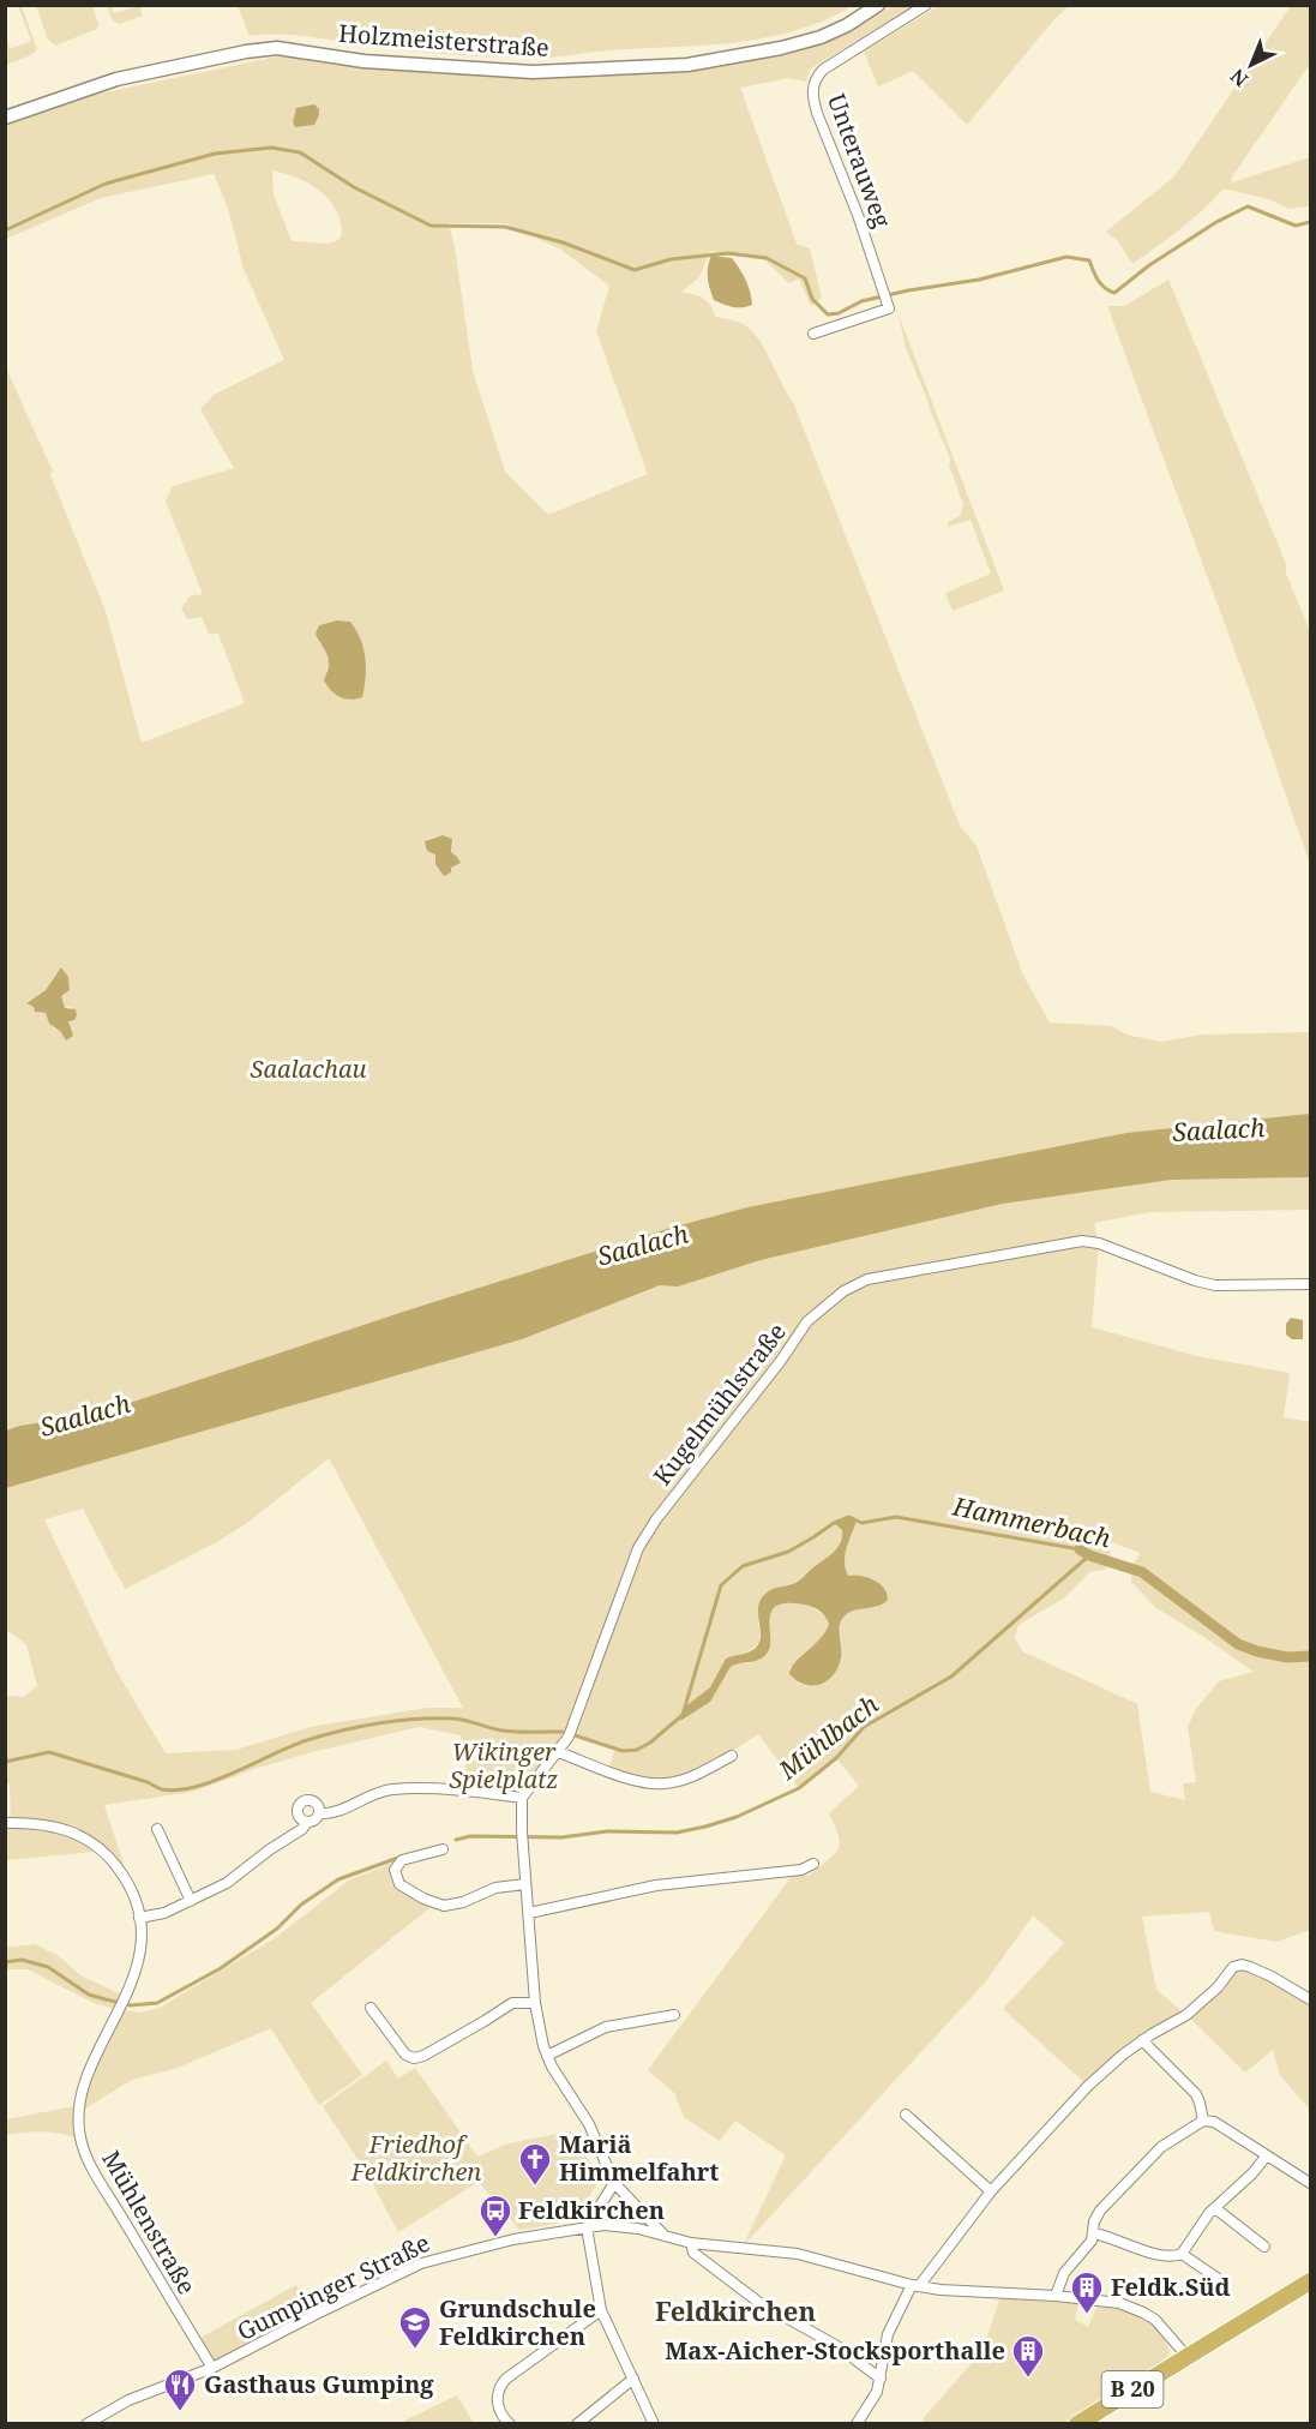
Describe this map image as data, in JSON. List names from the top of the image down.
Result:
{
  "streets": {
    "main road": ["B 20"],
    "street": [
      "Holzmeisterstraße",
      "Unterauweg",
      "Kugelmühlstraße",
      "Mühlenstraße",
      "Gumpinger Straße"
    ]
  },
  "crossings": [
    ["Mühlenstraße", "Gumpinger Straße"],
    ["Gumpinger Straße", "B 20"]
  ],
  "districts": ["Feldkirchen"],
  "water": ["Saalach", "Hammerbach", "Mühlbach"],
  "parks": ["Saalachau", "Wikinger Spielplatz", "Friedhof Feldkirchen"],
  "places": {
    "church": ["Mariä Himmelfahrt"],
    "bus stop": ["Feldkirchen"],
    "building": ["Feldk.Süd", "Max-Aicher-Stocksporthalle"],
    "school or university": ["Grundschule Feldkirchen"],
    "restaurant": ["Gasthaus Gumping"]
  },
  "north": "bottom left"
}
